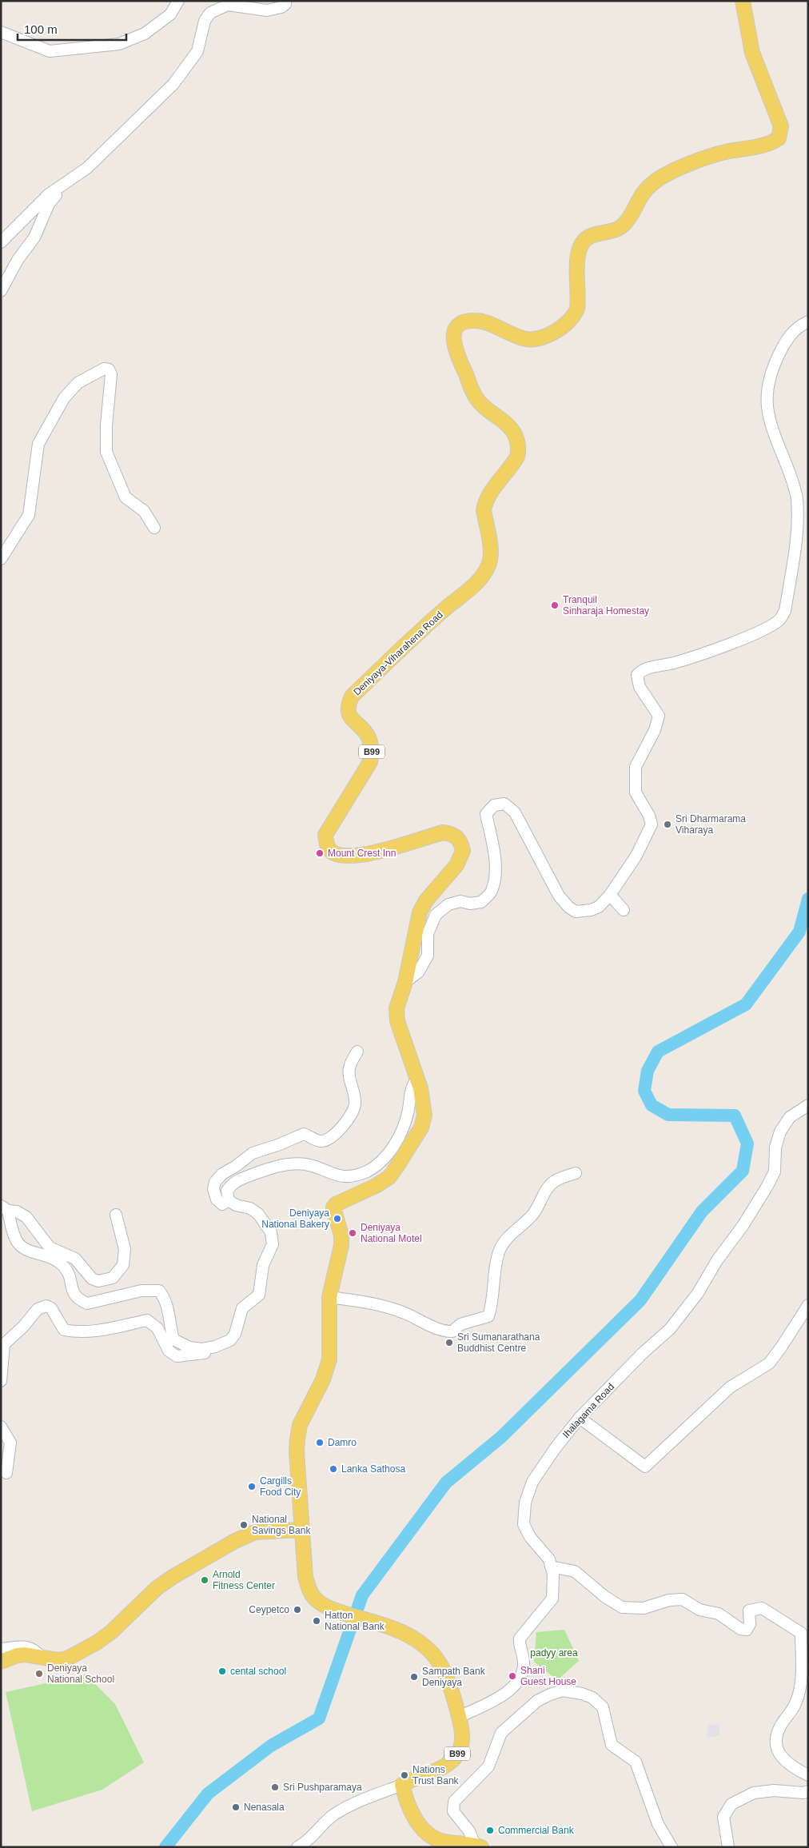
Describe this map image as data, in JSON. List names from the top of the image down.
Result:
{
  "streets": {
    "main road": ["Deniyaya-Viharahena Road", "B99"],
    "street": ["Ihalagama Road"]
  },
  "crossings": [
    ["Deniyaya-Viharahena Road", "Ihalagama Road"]
  ],
  "parks": ["padyy area"],
  "places": [
    "Tranquil Sinharaja Homestay",
    "Sri Dharmarama Viharaya",
    "Mount Crest Inn",
    "Deniyaya National Bakery",
    "Deniyaya National Motel",
    "Sri Sumanarathana Buddhist Centre",
    "Damro",
    "Lanka Sathosa",
    "Cargills Food City",
    "National Savings Bank",
    "Arnold Fitness Center",
    "Ceypetco",
    "Hatton National Bank",
    "cental school",
    "Deniyaya National School",
    "Shani Guest House",
    "Sampath Bank Deniyaya",
    "Nations Trust Bank",
    "Sri Pushparamaya",
    "Nenasala",
    "Commercial Bank"
  ],
  "scale_bar": "100 m"
}
